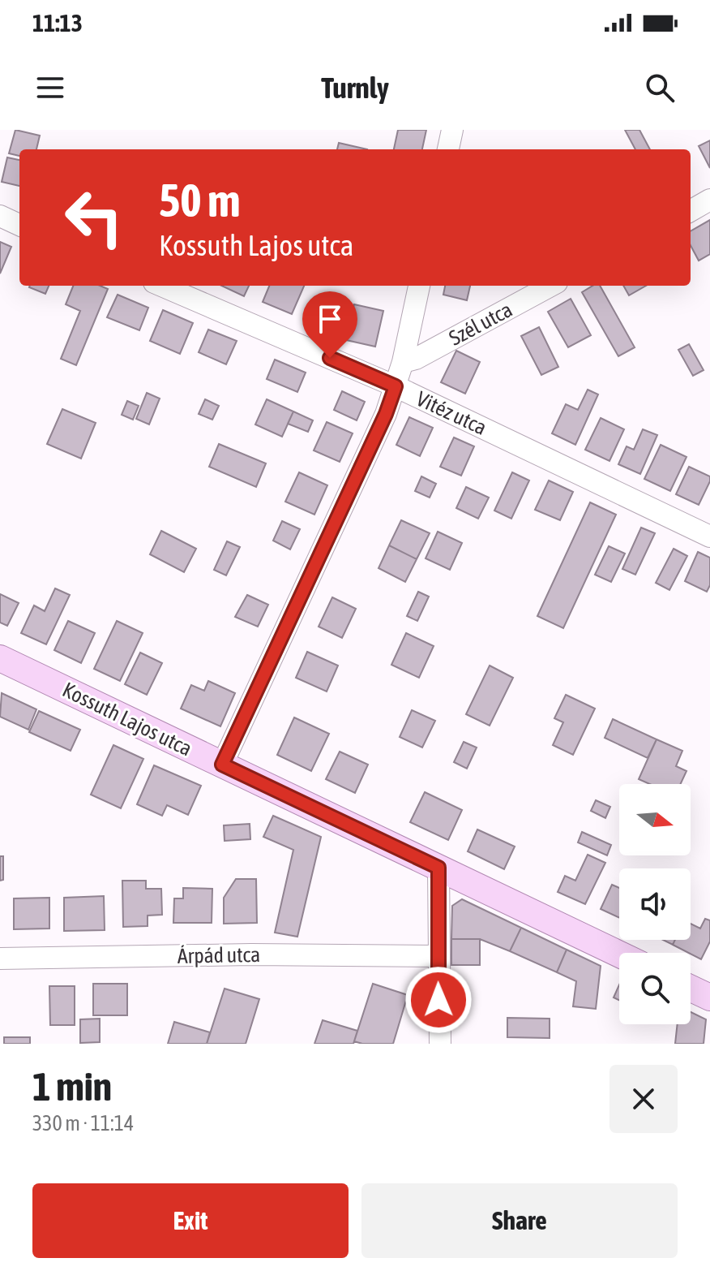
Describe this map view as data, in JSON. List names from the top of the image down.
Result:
{
  "streets": {
    "main road": ["Kossuth Lajos utca"],
    "street": ["Szél utca", "Vitéz utca", "Árpád utca"]
  },
  "north": "right",
  "page": {
    "status": "11:13",
    "header": "Turnly",
    "turn": ["50 m", "Kossuth Lajos utca"],
    "heading": ["1 min", "330 m · 11:14"],
    "buttons": ["Exit", "Share"]
  }
}
